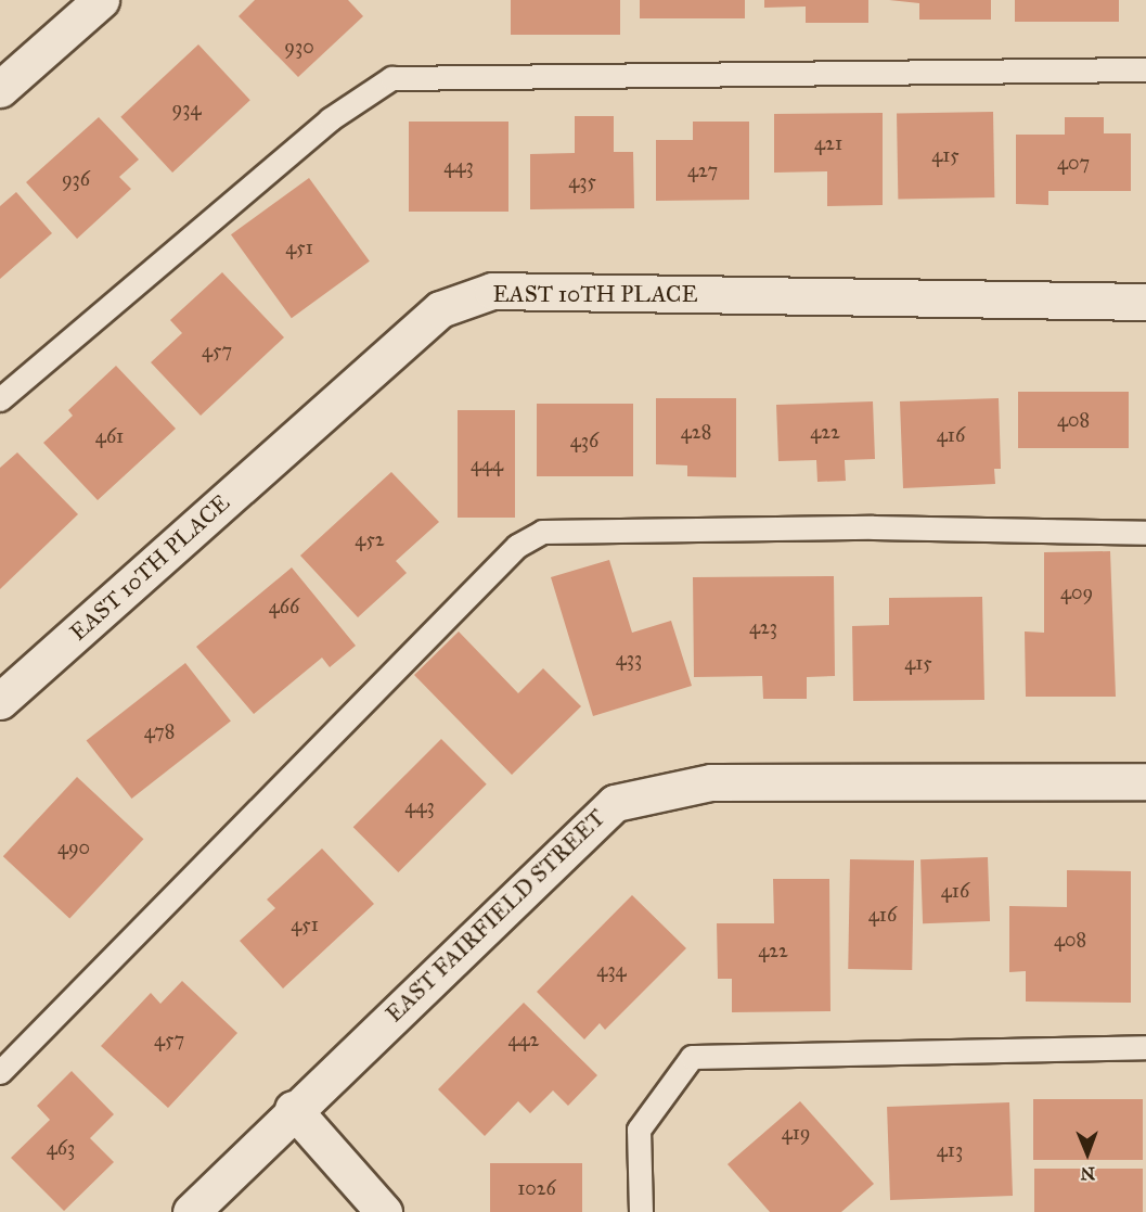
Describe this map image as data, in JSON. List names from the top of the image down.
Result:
{
  "streets": {
    "street": ["EAST 10TH PLACE", "EAST FAIRFIELD STREET"]
  },
  "house_numbers": [
    "930",
    "934",
    "421",
    "415",
    "407",
    "443",
    "427",
    "936",
    "435",
    "451",
    "457",
    "408",
    "428",
    "422",
    "416",
    "461",
    "436",
    "444",
    "452",
    "409",
    "466",
    "423",
    "433",
    "415",
    "478",
    "443",
    "490",
    "416",
    "416",
    "451",
    "408",
    "422",
    "434",
    "457",
    "442",
    "419",
    "463",
    "413",
    "1026"
  ],
  "north": "bottom"
}
